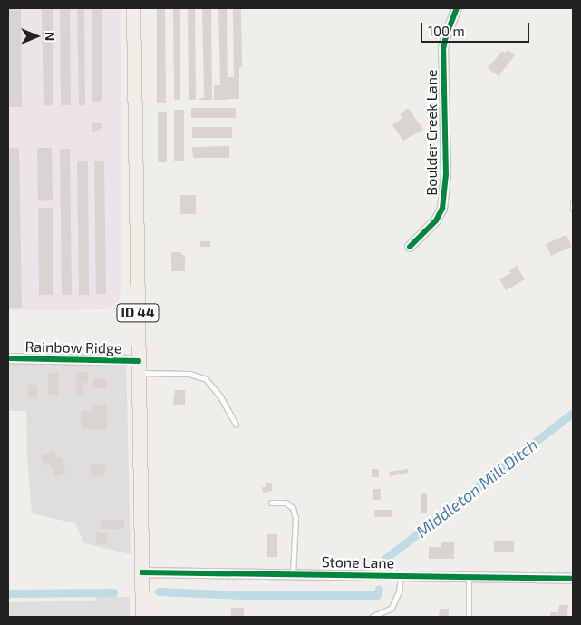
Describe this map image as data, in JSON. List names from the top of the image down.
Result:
{
  "streets": {
    "main road": ["ID 44"],
    "street": ["Boulder Creek Lane", "Rainbow Ridge", "Stone Lane"]
  },
  "crossings": [
    ["ID 44", "Rainbow Ridge"],
    ["ID 44", "Stone Lane"]
  ],
  "water": ["MIddleton Mill Ditch"],
  "scale_bar": "100 m",
  "north": "right"
}
